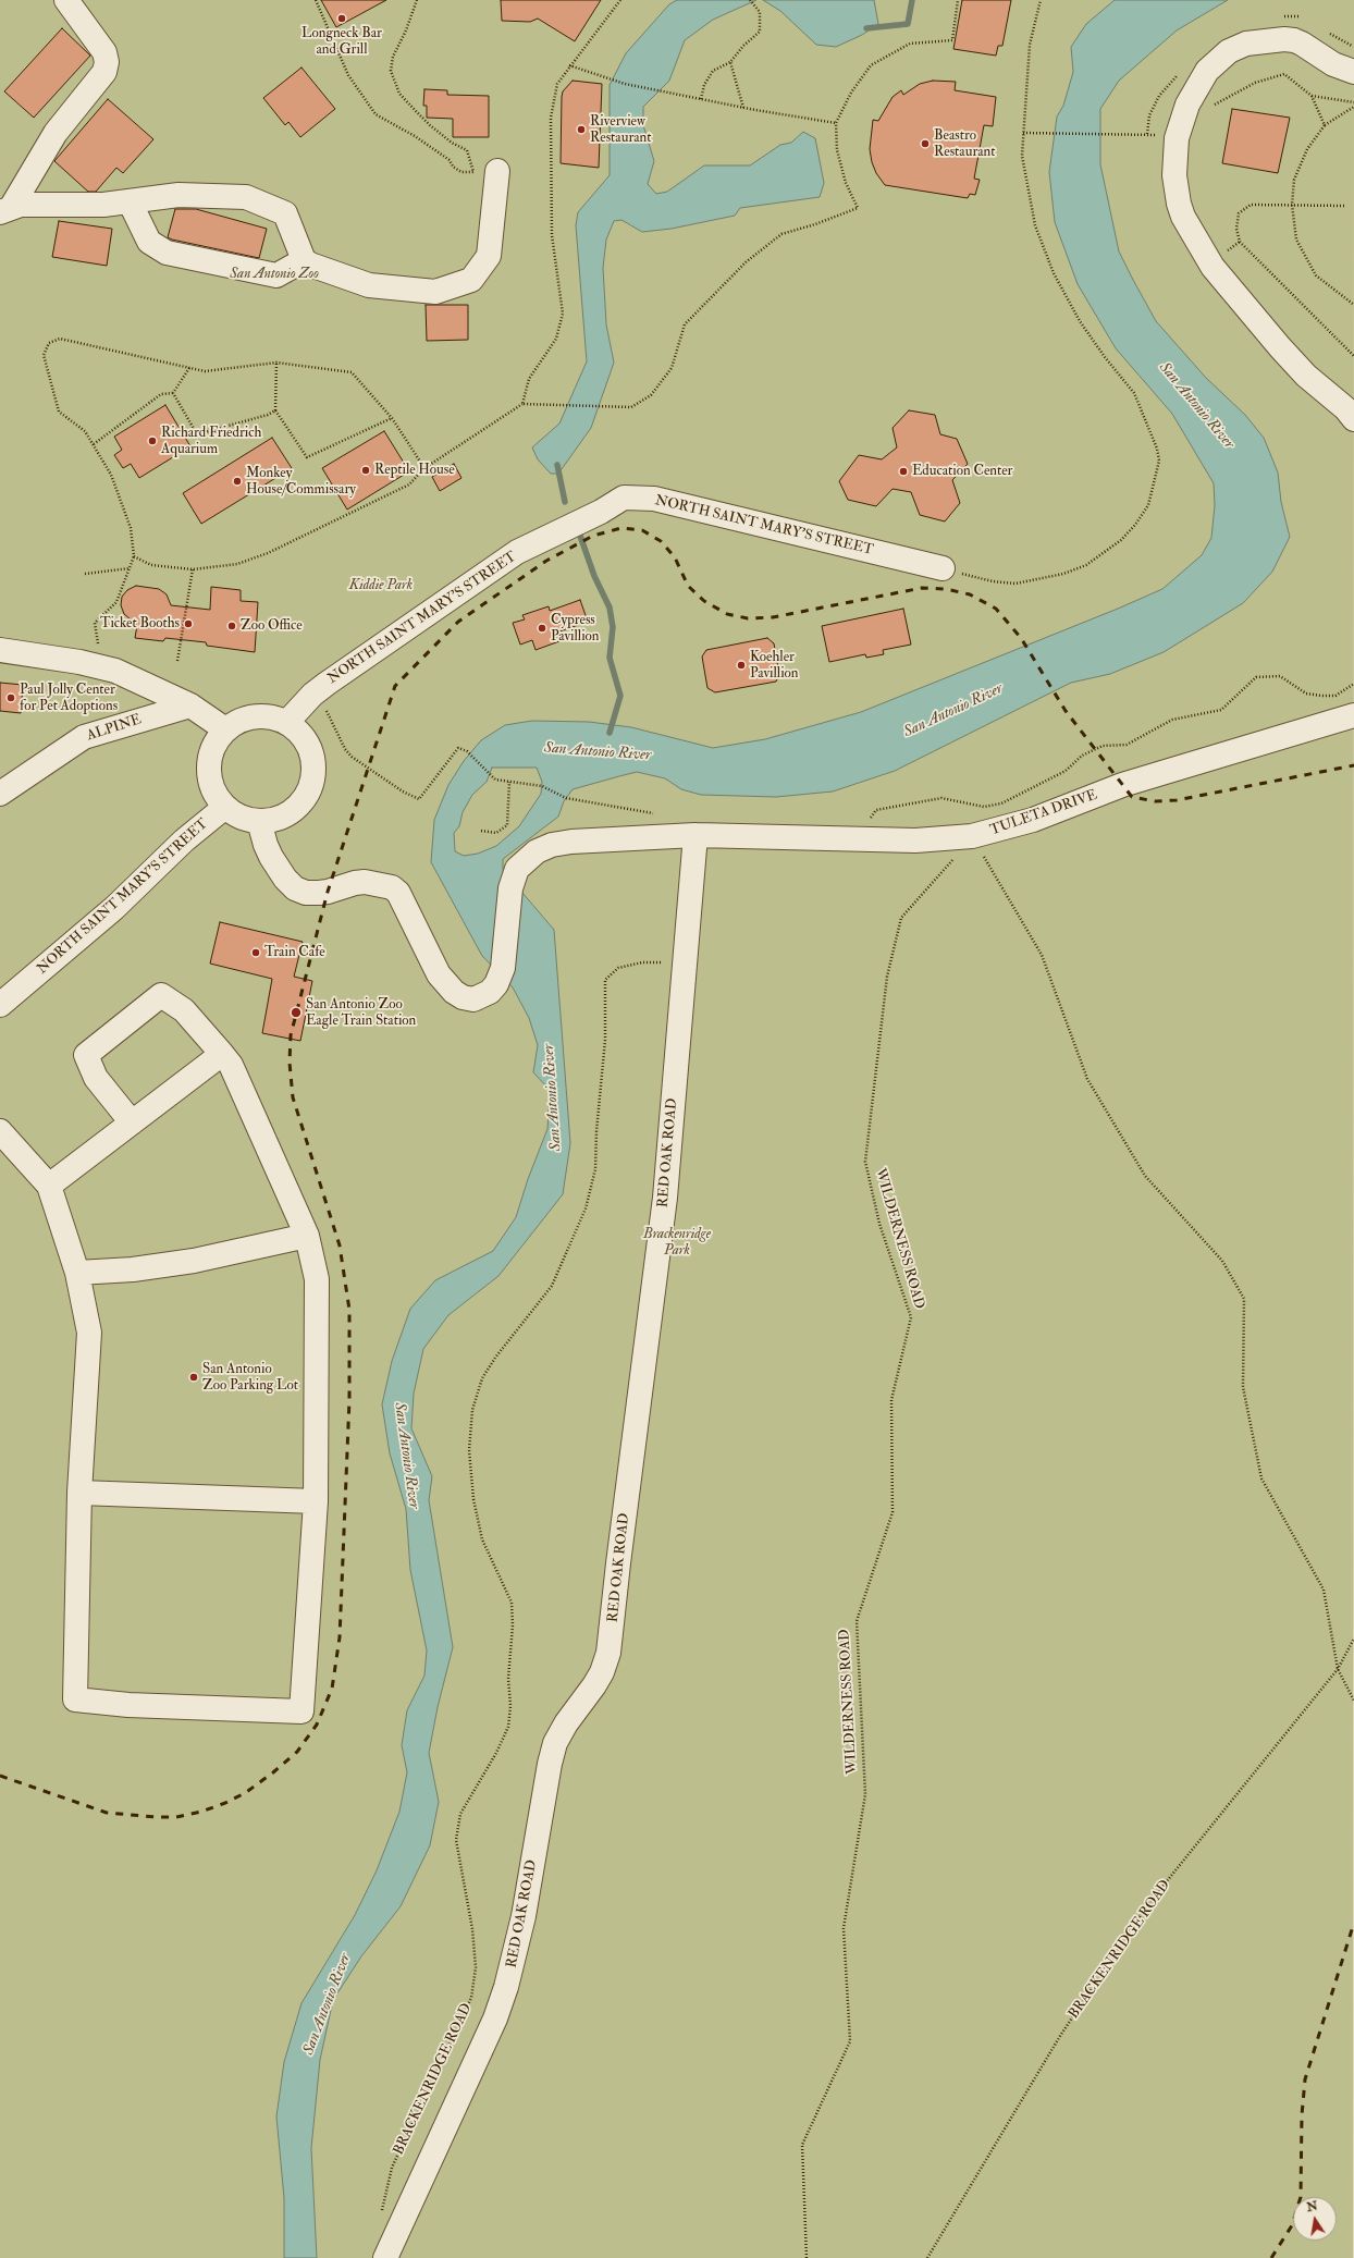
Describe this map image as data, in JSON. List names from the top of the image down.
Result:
{
  "streets": {
    "street": [
      "NORTH SAINT MARY'S STREET",
      "ALPINE",
      "TULETA DRIVE",
      "RED OAK ROAD"
    ],
    "path": ["WILDERNESS ROAD", "BRACKENRIDGE ROAD"]
  },
  "crossings": [
    ["NORTH SAINT MARY'S STREET", "TULETA DRIVE"],
    ["TULETA DRIVE", "RED OAK ROAD"],
    ["TULETA DRIVE", "WILDERNESS ROAD"]
  ],
  "water": ["San Antonio River"],
  "parks": ["San Antonio Zoo", "Kiddie Park", "Brackenridge Park"],
  "places": [
    "Longneck Bar and Grill",
    "Riverview Restaurant",
    "Beastro Restaurant",
    "Richard Friedrich Aquarium",
    "Reptile House",
    "Education Center",
    "Monkey House/Commissary",
    "Ticket Booths",
    "Zoo Office",
    "Cypress Pavillion",
    "Koehler Pavillion",
    "Paul Jolly Center for Pet Adoptions",
    "Train Cafe",
    "San Antonio Zoo Eagle Train Station",
    "San Antonio Zoo Parking Lot"
  ],
  "north": "top"
}
